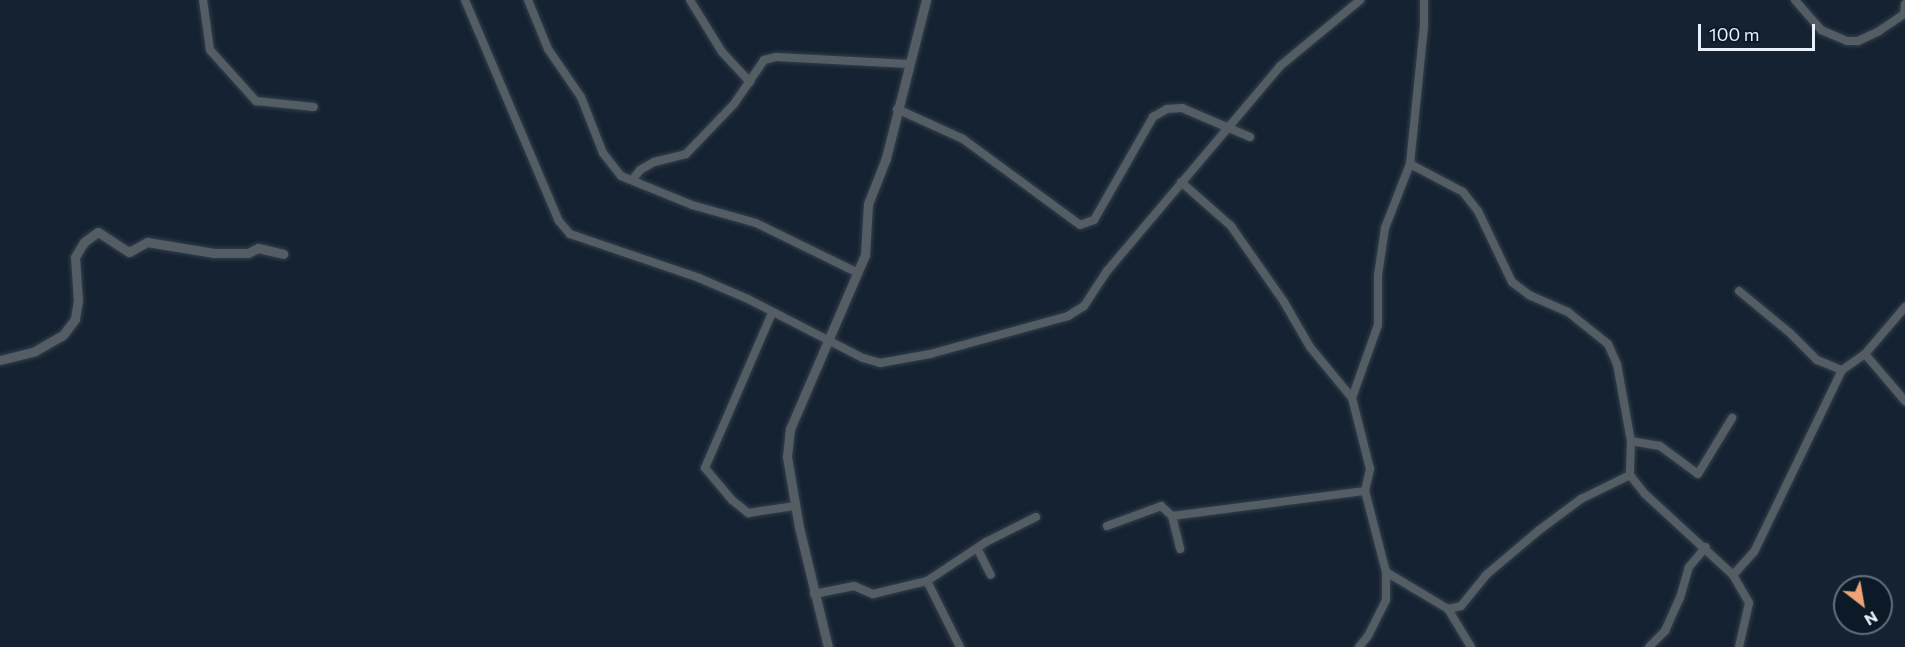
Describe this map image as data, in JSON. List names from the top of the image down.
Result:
{
  "scale_bar": "100 m",
  "north": "bottom right"
}
